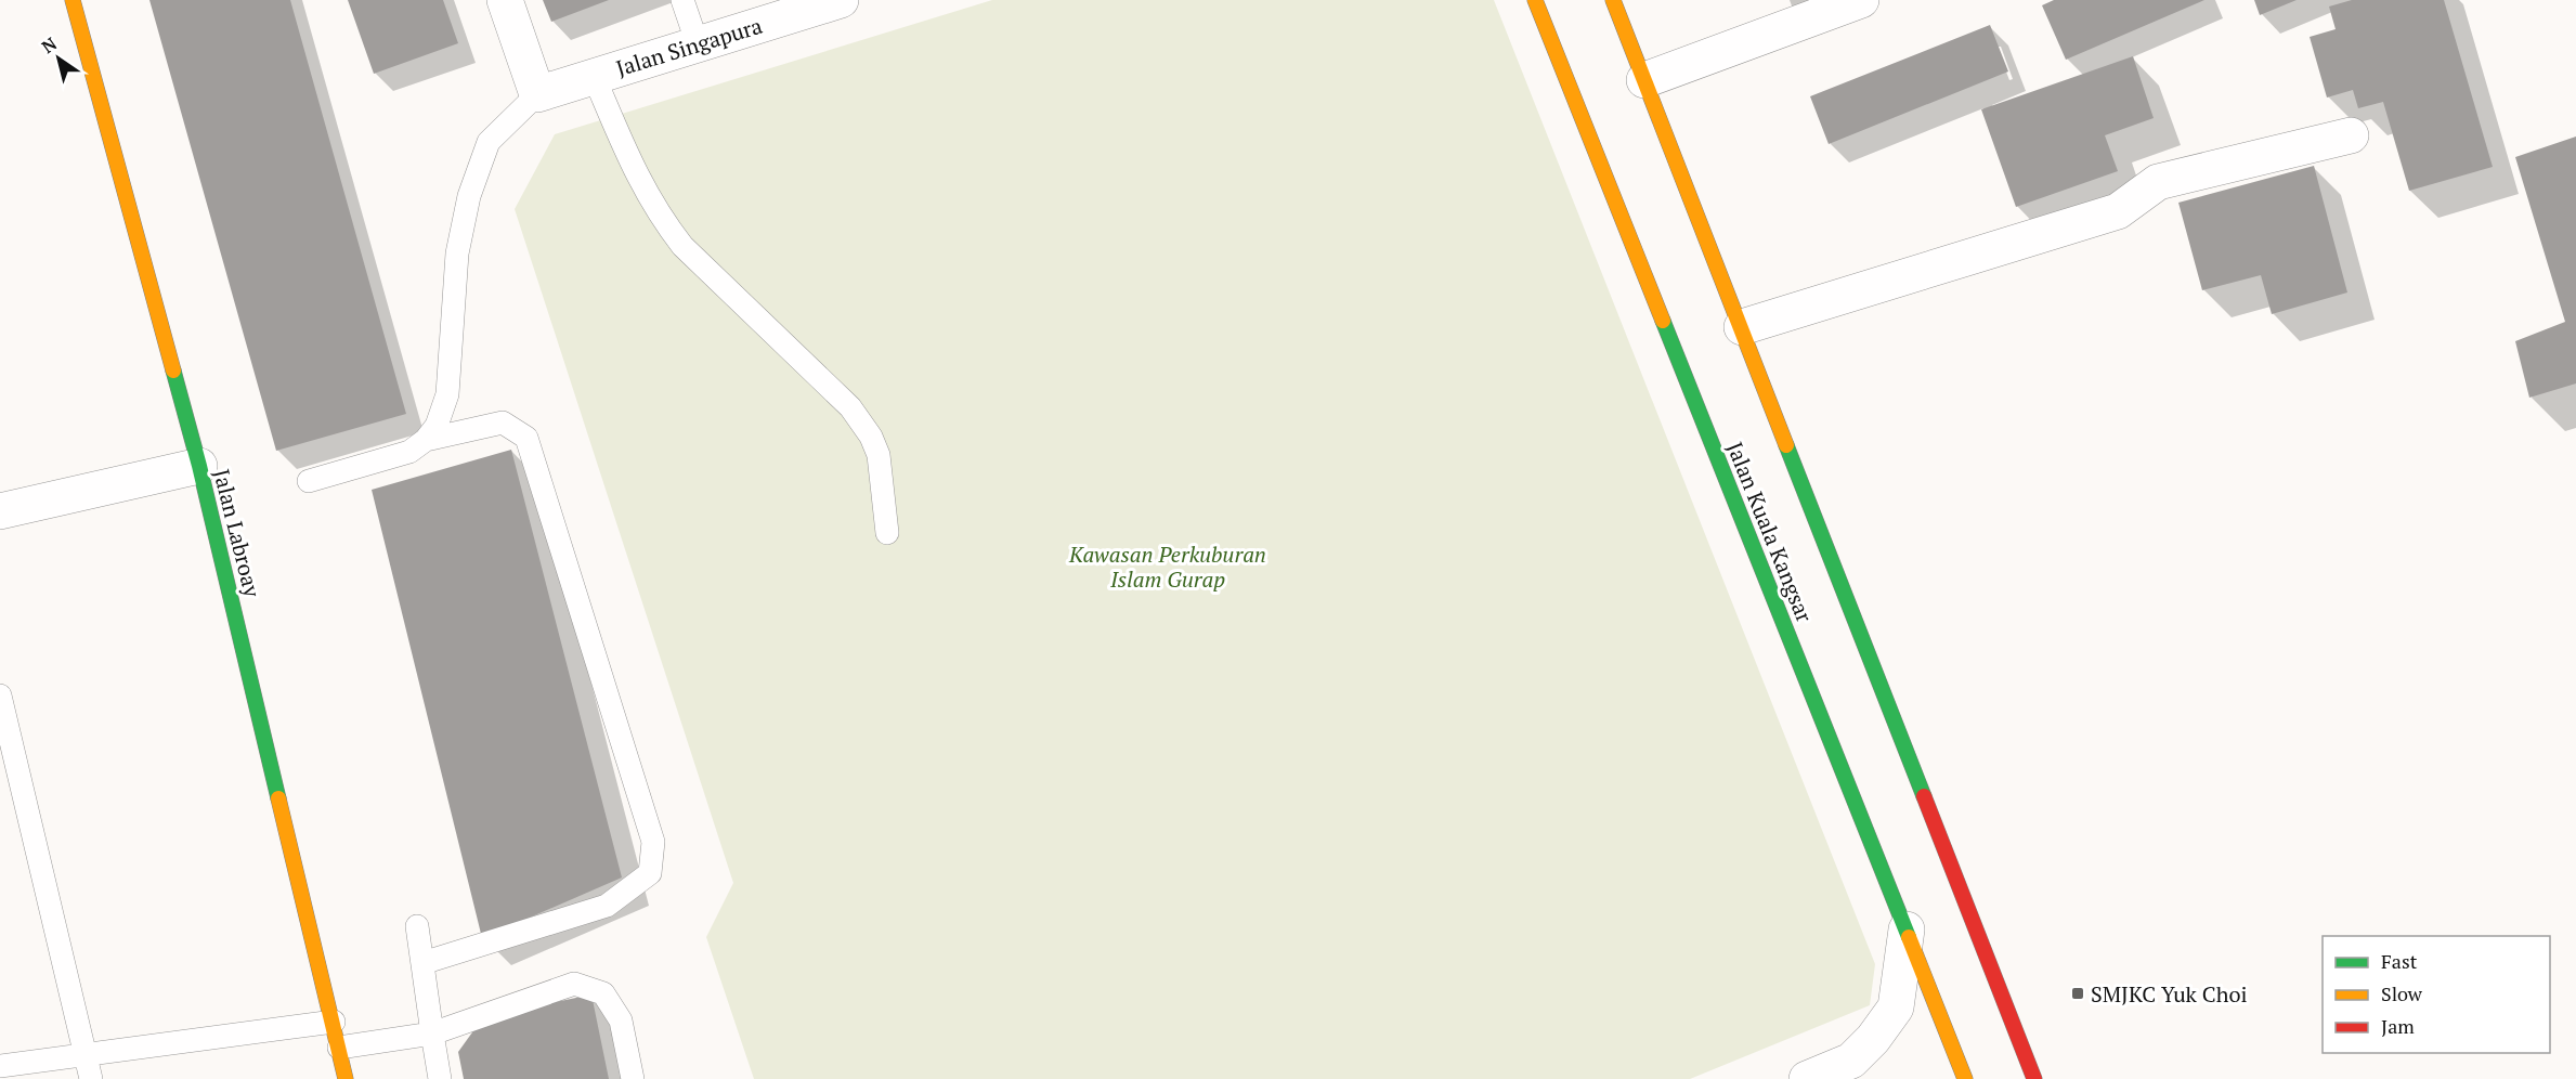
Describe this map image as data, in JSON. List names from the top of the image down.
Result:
{
  "streets": {
    "main road": ["Jalan Kuala Kangsar", "Jalan Labroay"],
    "street": ["Jalan Singapura"]
  },
  "parks": ["Kawasan Perkuburan Islam Gurap"],
  "places": {
    "transit": ["SMJKC Yuk Choi"]
  },
  "legend": ["Fast", "Slow", "Jam"],
  "north": "top left"
}
